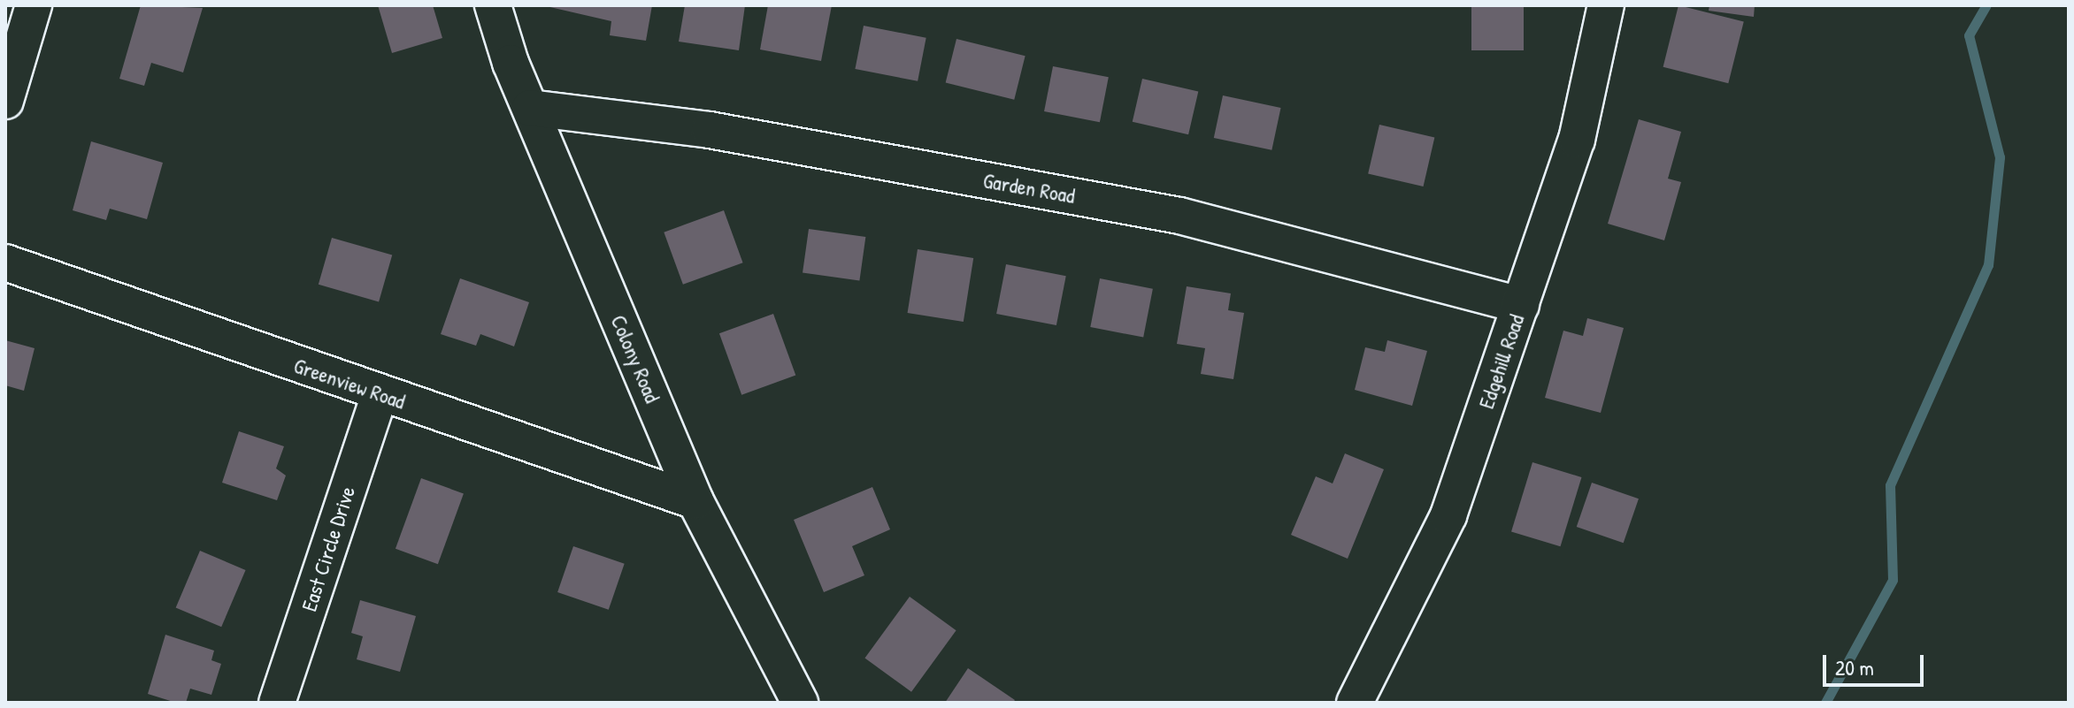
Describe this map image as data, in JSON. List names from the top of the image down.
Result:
{
  "streets": {
    "street": [
      "Garden Road",
      "Colony Road",
      "Edgehill Road",
      "Greenview Road",
      "East Circle Drive"
    ]
  },
  "crossings": [
    ["Garden Road", "Colony Road"],
    ["Garden Road", "Edgehill Road"],
    ["Colony Road", "Greenview Road"],
    ["Greenview Road", "East Circle Drive"]
  ],
  "scale_bar": "20 m"
}
